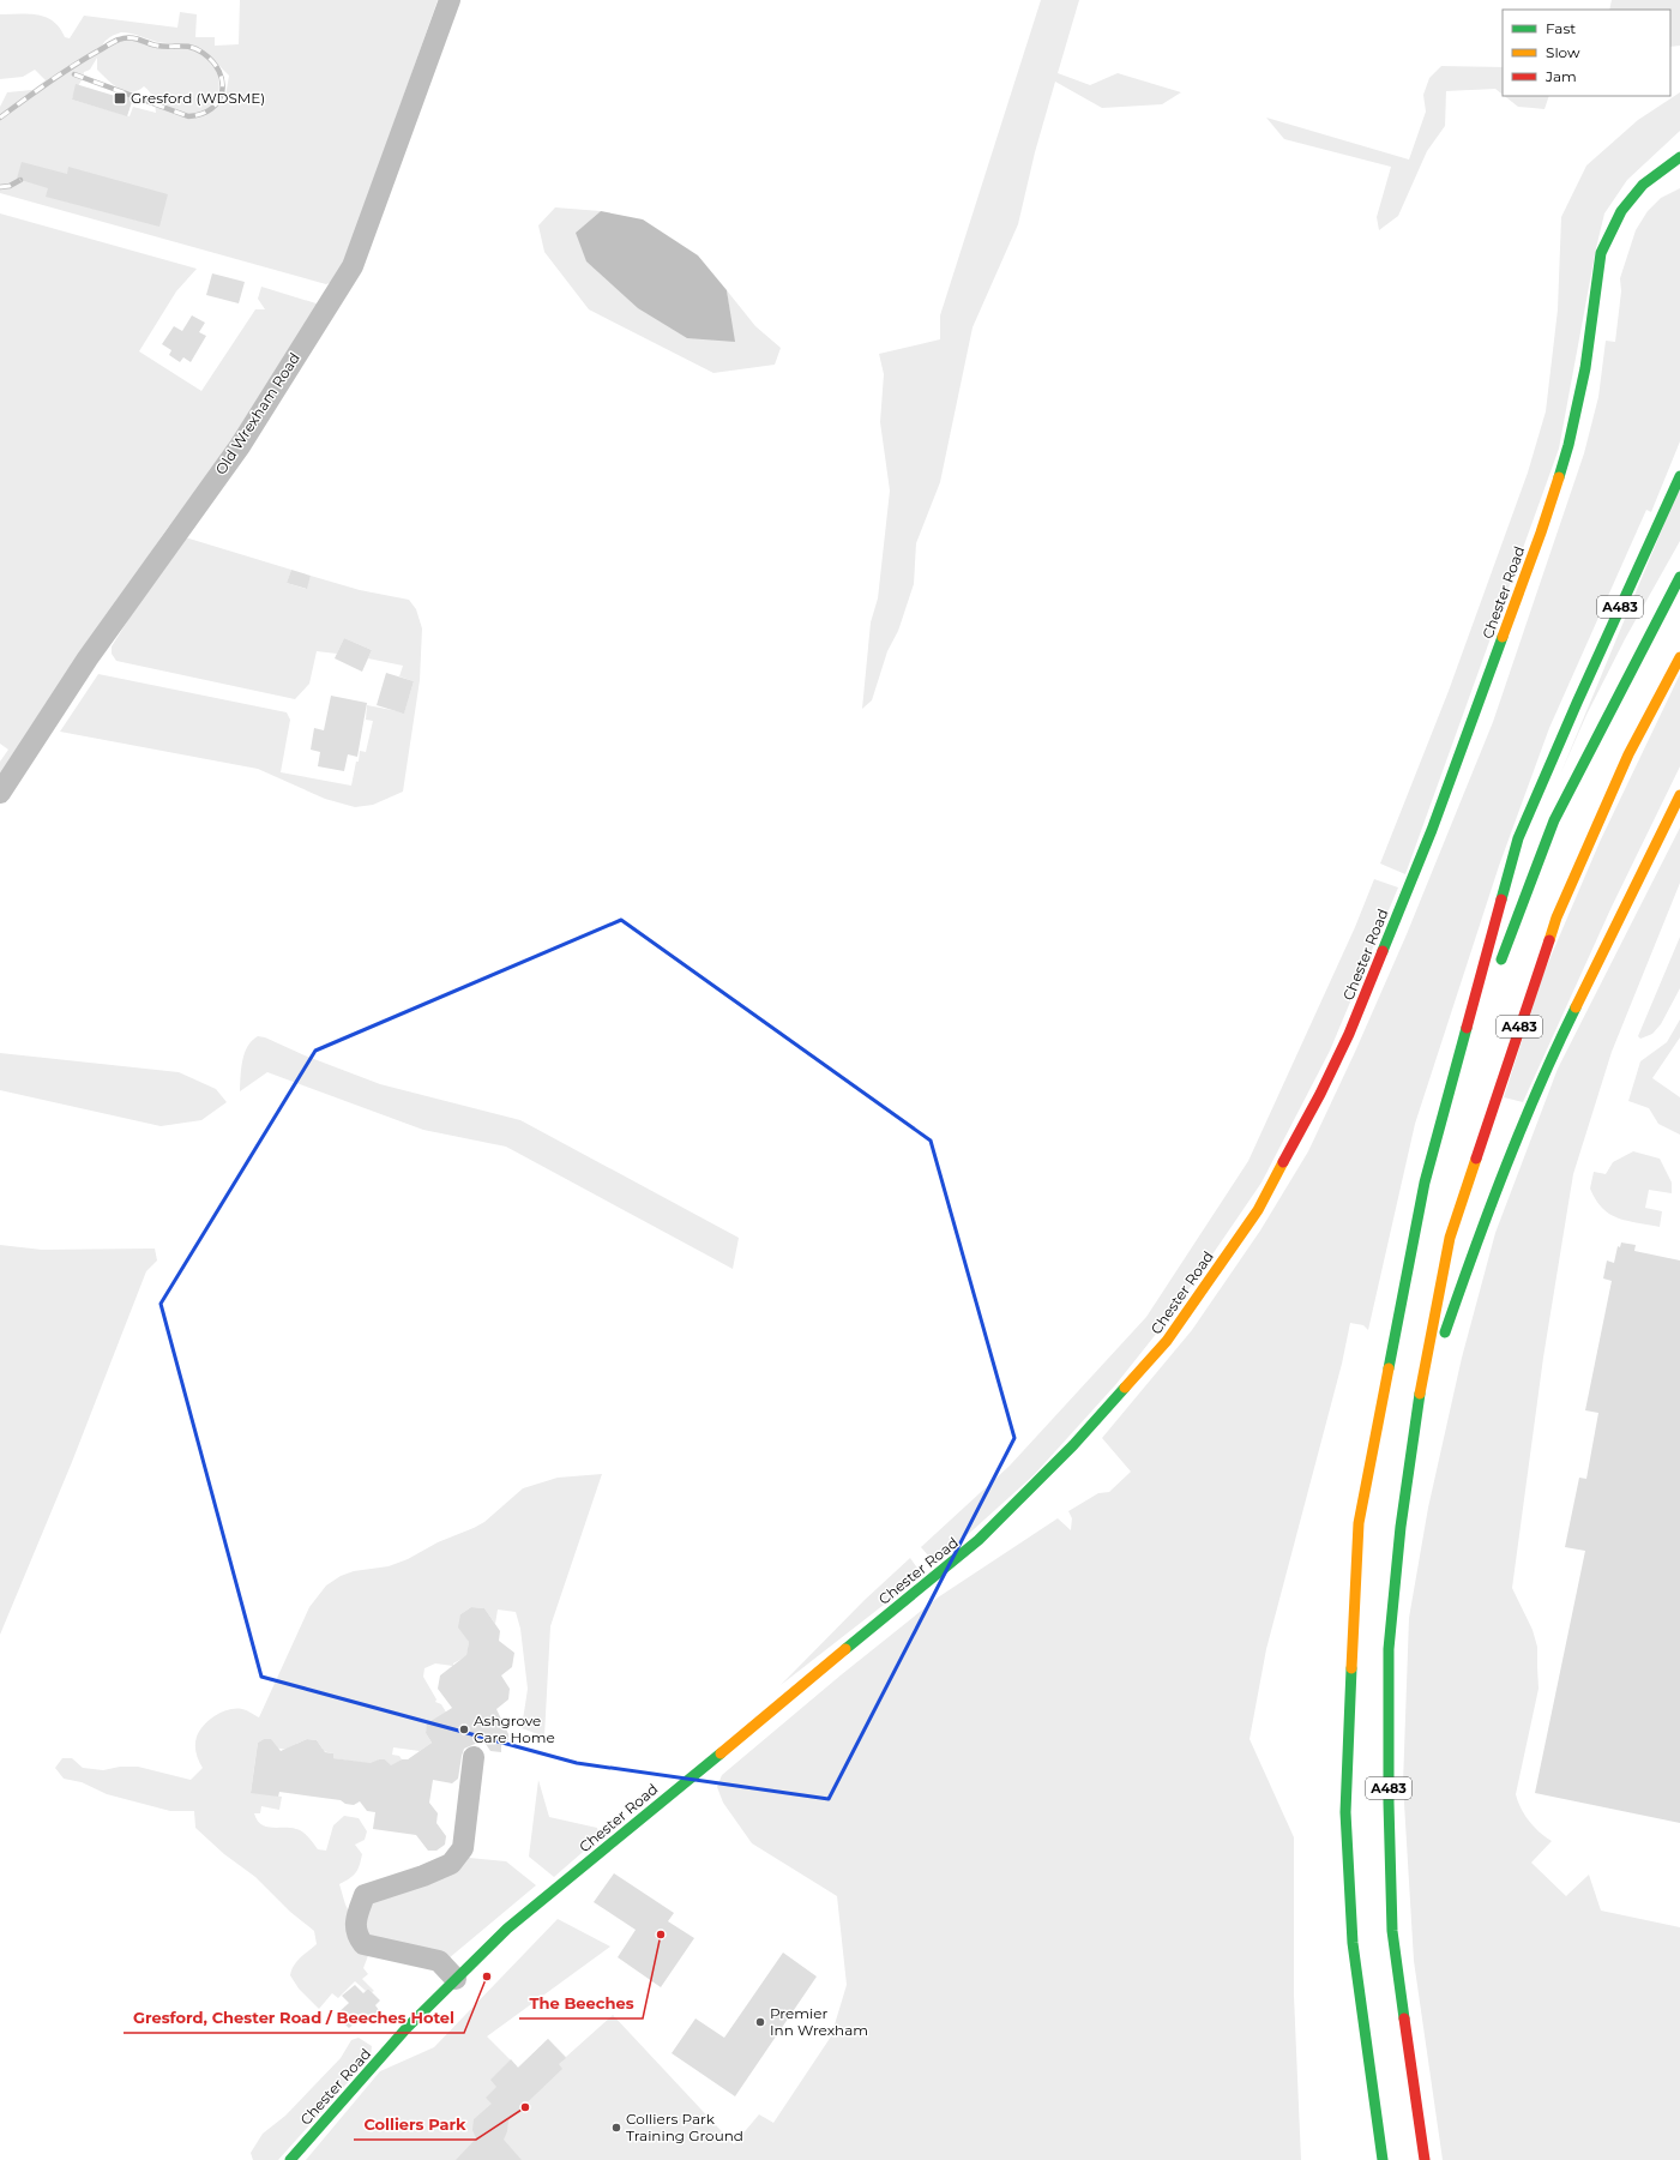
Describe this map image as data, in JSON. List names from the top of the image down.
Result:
{
  "streets": {
    "main road": ["Chester Road", "A483"],
    "street": ["Old Wrexham Road"]
  },
  "places": {
    "transit": ["Gresford (WDSME)"],
    "other": [
      "Ashgrove Care Home",
      "The Beeches",
      "Gresford, Chester Road / Beeches Hotel",
      "Premier Inn Wrexham",
      "Colliers Park",
      "Colliers Park Training Ground"
    ]
  },
  "legend": ["Fast", "Slow", "Jam"]
}
